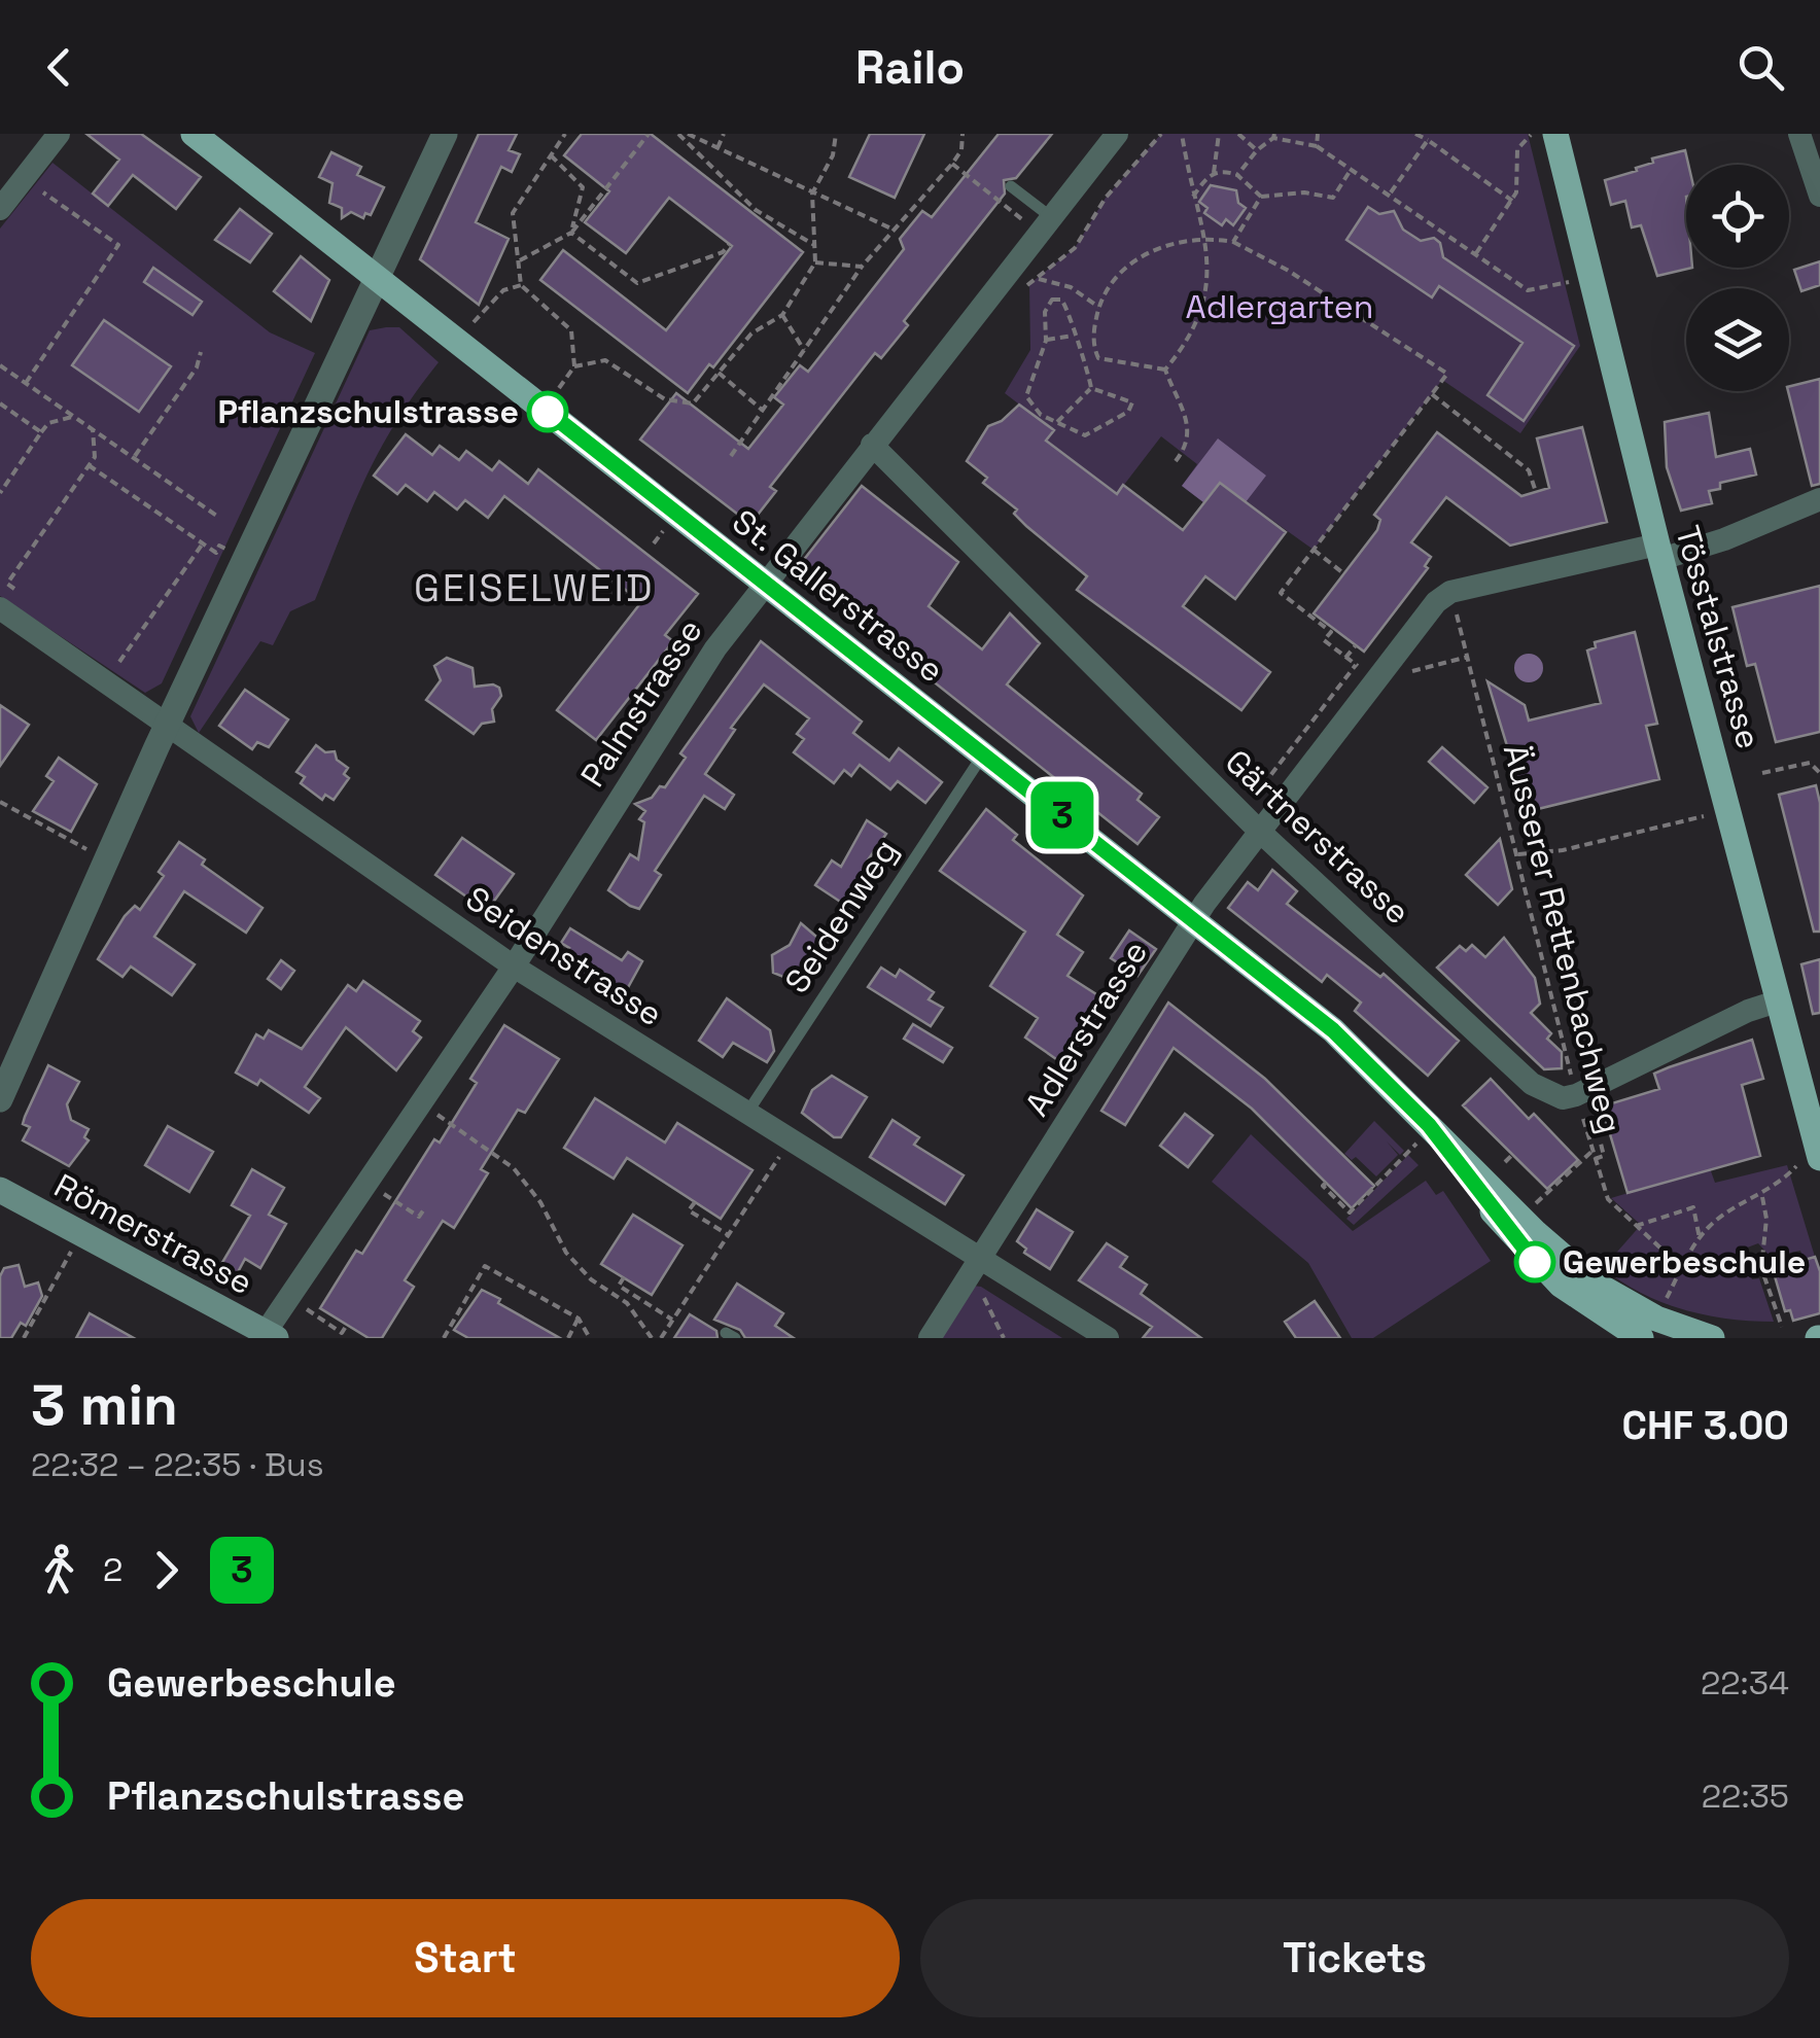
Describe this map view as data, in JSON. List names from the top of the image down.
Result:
{
  "streets": {
    "main road": ["St. Gallerstrasse", "Tösstalstrasse", "Römerstrasse"],
    "street": [
      "Palmstrasse",
      "Gärtnerstrasse",
      "Seidenstrasse",
      "Adlerstrasse"
    ],
    "lane": ["Seidenweg"],
    "path": ["Äusserer Rettenbachweg"]
  },
  "crossings": [
    ["St. Gallerstrasse", "Palmstrasse"],
    ["St. Gallerstrasse", "Seidenweg"],
    ["St. Gallerstrasse", "Adlerstrasse"],
    ["Palmstrasse", "Gärtnerstrasse"],
    ["Palmstrasse", "Seidenstrasse"],
    ["Palmstrasse", "Römerstrasse"],
    ["Gärtnerstrasse", "Äusserer Rettenbachweg"],
    ["Gärtnerstrasse", "Adlerstrasse"],
    ["Seidenweg", "Seidenstrasse"],
    ["Äusserer Rettenbachweg", "Adlerstrasse"],
    ["Seidenstrasse", "Adlerstrasse"]
  ],
  "districts": ["GEISELWEID"],
  "parks": ["Adlergarten"],
  "places": ["Pflanzschulstrasse", "Gewerbeschule"],
  "lines": ["bus line 3"],
  "page": {
    "header": "Railo",
    "on_map": "3",
    "heading": ["3 min", "22:32 – 22:35 · Bus", "CHF 3.00"],
    "legs": ["2", "3"],
    "list": [
      {
        "name": "Gewerbeschule",
        "value": "22:34"
      },
      {
        "name": "Pflanzschulstrasse",
        "value": "22:35"
      }
    ],
    "buttons": ["Start", "Tickets"]
  }
}
